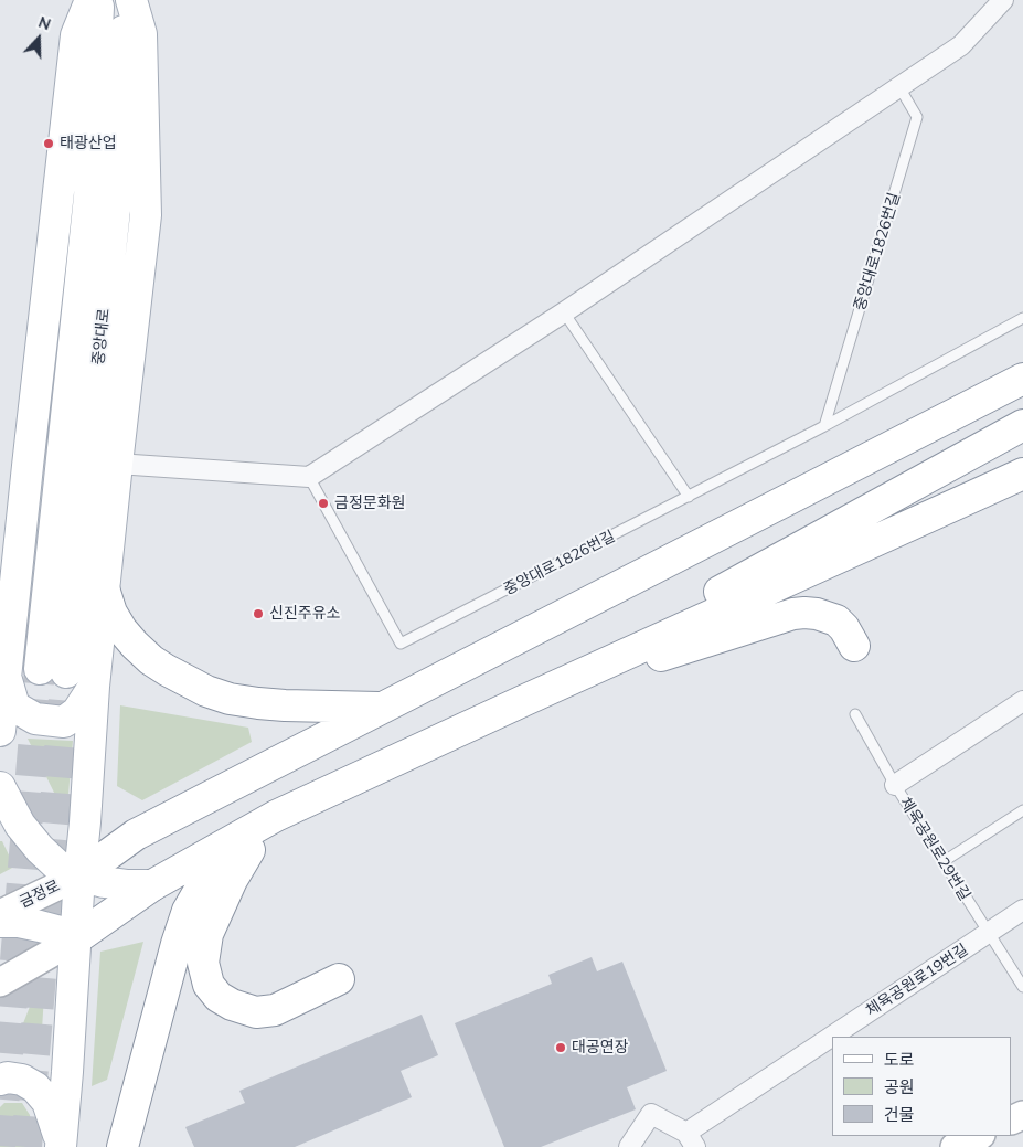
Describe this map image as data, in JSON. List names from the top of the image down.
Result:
{
  "streets": {
    "main road": ["중앙대로", "금정로"],
    "street": ["체육공원로29번길", "체육공원로19번길"],
    "lane": ["중앙대로1826번길"]
  },
  "crossings": [
    ["체육공원로29번길", "체육공원로19번길"]
  ],
  "places": [
    "태광산업",
    "금정문화원",
    "신진주유소",
    "대공연장"
  ],
  "legend": ["도로", "공원", "건물"],
  "north": "top"
}
